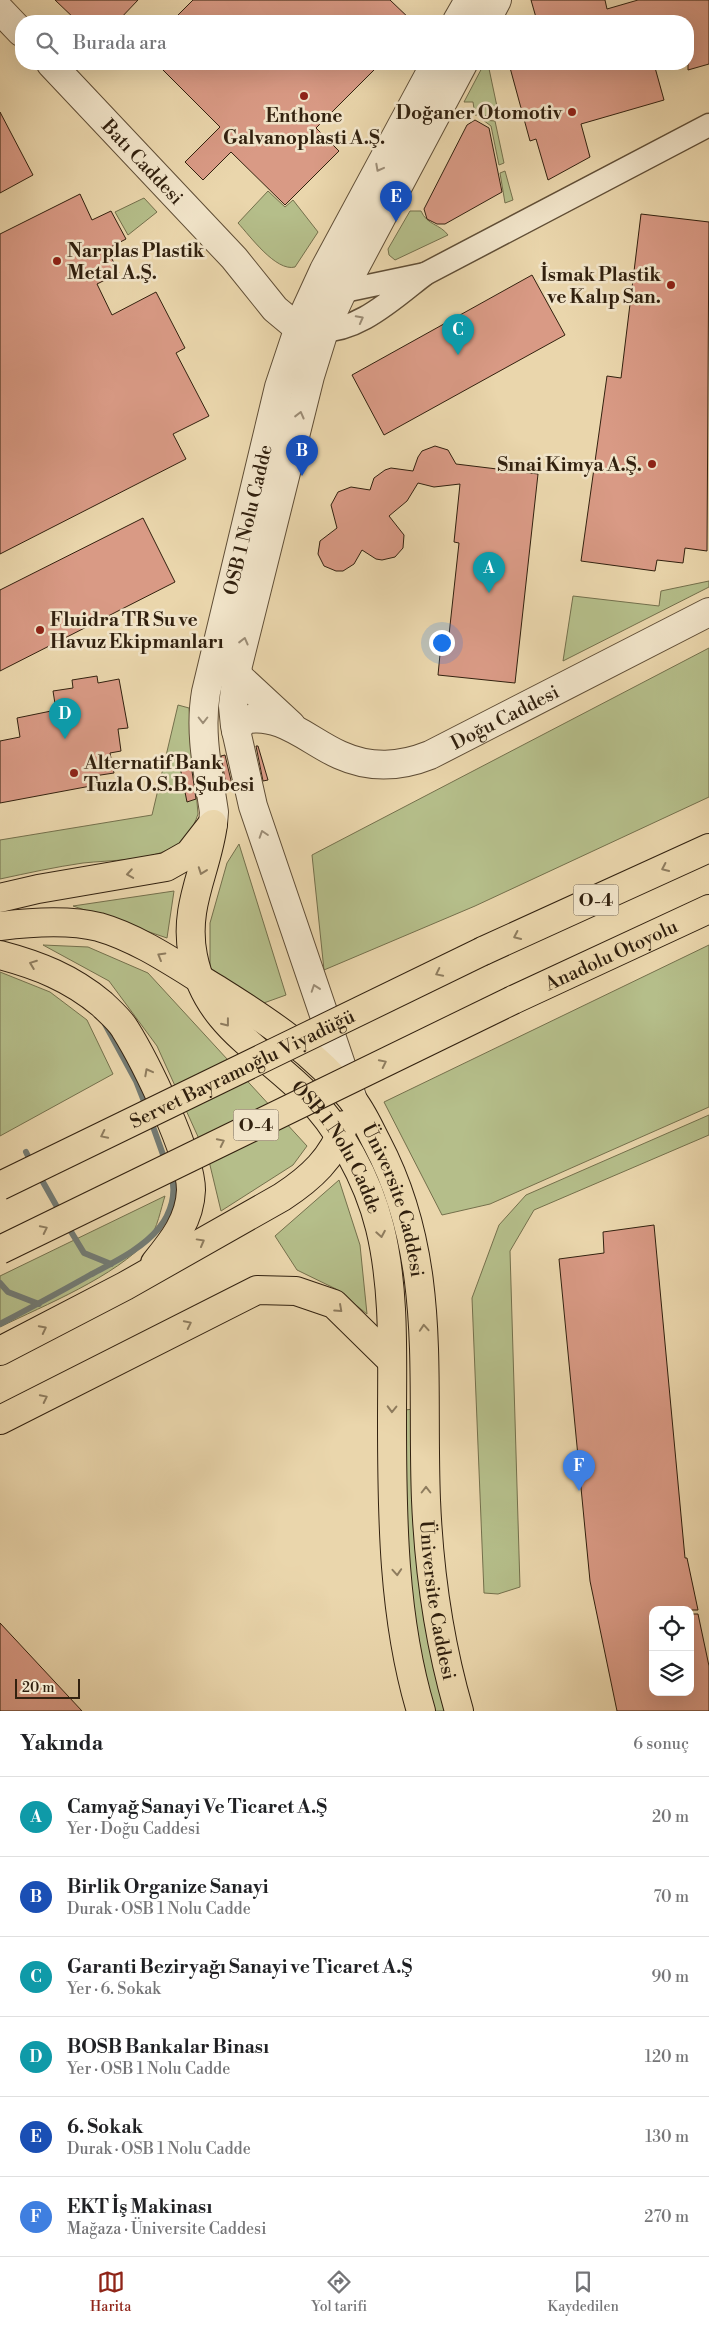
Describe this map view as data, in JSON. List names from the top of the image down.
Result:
{
  "streets": {
    "main road": [
      "OSB 1 Nolu Cadde",
      "O-4",
      "Anadolu Otoyolu",
      "Servet Bayramoğlu Viyadüğü",
      "Üniversite Caddesi"
    ],
    "street": ["Batı Caddesi", "Doğu Caddesi"]
  },
  "crossings": [
    ["Batı Caddesi", "OSB 1 Nolu Cadde"],
    ["OSB 1 Nolu Cadde", "Doğu Caddesi"],
    ["OSB 1 Nolu Cadde", "Üniversite Caddesi"]
  ],
  "places": [
    "Enthone Galvanoplasti A.Ş.",
    "Doğaner Otomotiv",
    "Narplas Plastik Metal A.Ş.",
    "İsmak Plastik ve Kalıp San.",
    "Sınai Kimya A.Ş.",
    "Fluidra TR Su ve Havuz Ekipmanları",
    "Alternatif Bank Tuzla O.S.B. Şubesi"
  ],
  "scale_bar": "20 m",
  "page": {
    "search": "Burada ara",
    "pins": [
      "E",
      "C",
      "B",
      "A",
      "D",
      "F"
    ],
    "scale": "20 m",
    "heading": ["Yakında", "6 sonuç"],
    "list": [
      {
        "mark": "A",
        "name": "Camyağ Sanayi Ve Ticaret A.Ş",
        "note": "Yer · Doğu Caddesi",
        "value": "20 m"
      },
      {
        "mark": "B",
        "name": "Birlik Organize Sanayi",
        "note": "Durak · OSB 1 Nolu Cadde",
        "value": "70 m"
      },
      {
        "mark": "C",
        "name": "Garanti Beziryağı Sanayi ve Ticaret A.Ş",
        "note": "Yer · 6. Sokak",
        "value": "90 m"
      },
      {
        "mark": "D",
        "name": "BOSB Bankalar Binası",
        "note": "Yer · OSB 1 Nolu Cadde",
        "value": "120 m"
      },
      {
        "mark": "E",
        "name": "6. Sokak",
        "note": "Durak · OSB 1 Nolu Cadde",
        "value": "130 m"
      },
      {
        "mark": "F",
        "name": "EKT İş Makinası",
        "note": "Mağaza · Üniversite Caddesi",
        "value": "270 m"
      }
    ],
    "nav": ["Harita", "Yol tarifi", "Kaydedilen"]
  }
}
